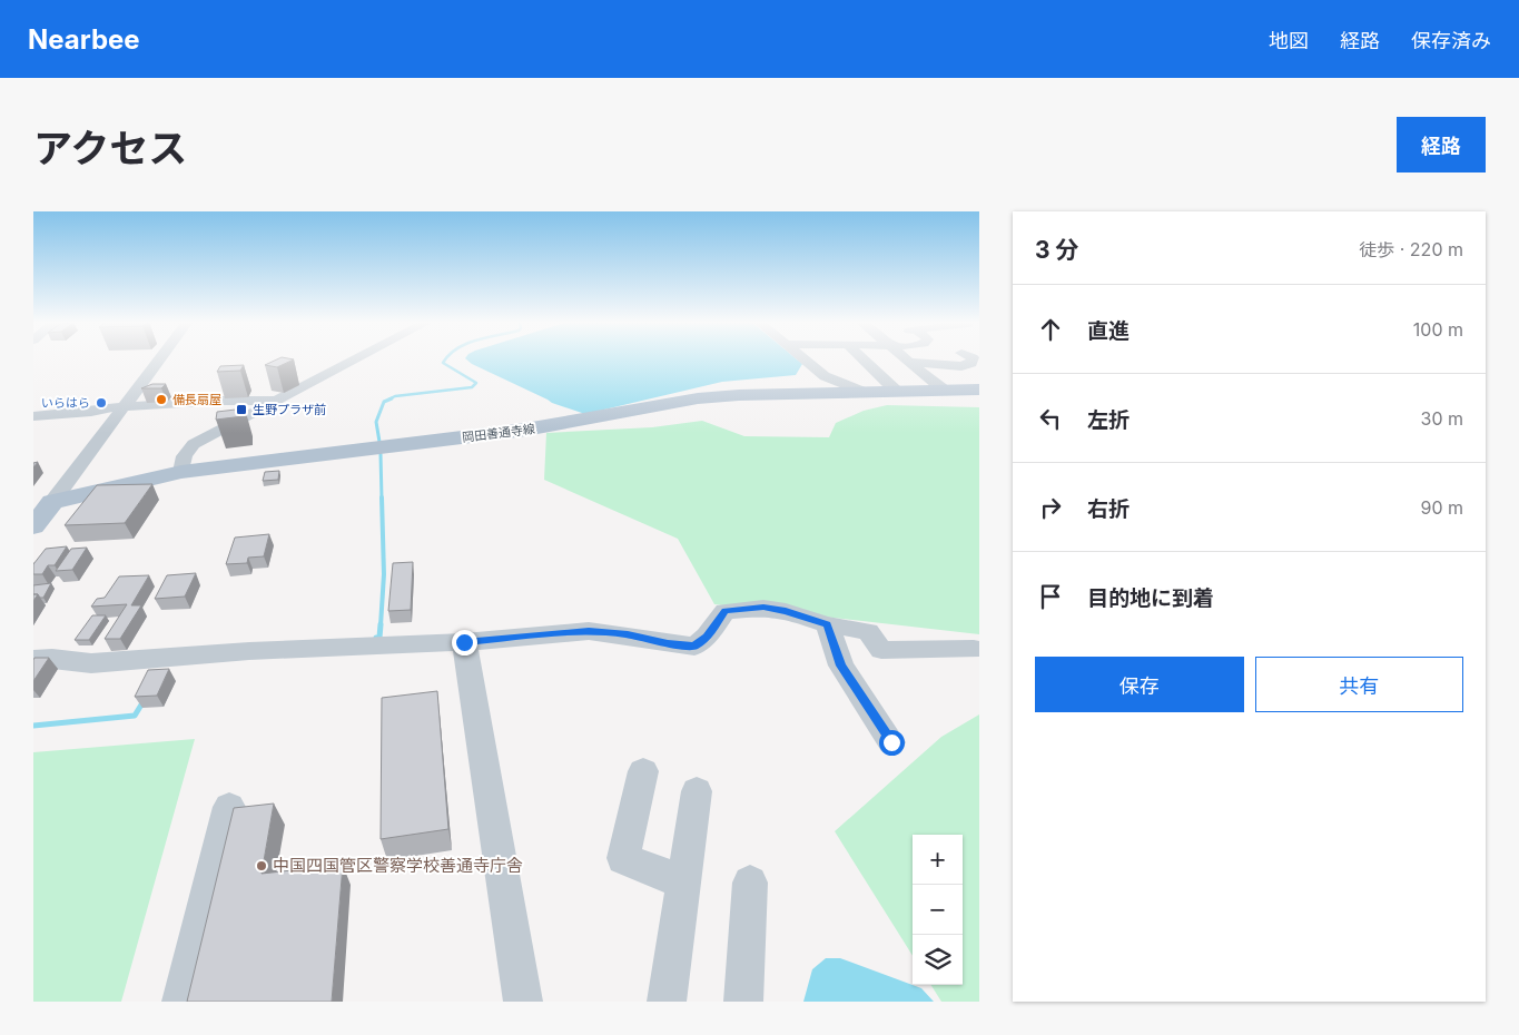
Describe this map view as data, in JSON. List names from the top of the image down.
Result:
{
  "streets": {
    "main road": ["岡田善通寺線"]
  },
  "places": {
    "other": ["備長扇屋", "いらはら", "中国四国管区警察学校善通寺庁舎"],
    "transit": ["生野プラザ前"]
  },
  "page": {
    "header": "Nearbee",
    "nav": ["地図", "経路", "保存済み"],
    "title": "アクセス",
    "buttons": [
      "経路",
      ["保存", "共有"]
    ],
    "heading": ["3 分", "徒歩 · 220 m"],
    "list": [
      ["直進", "100 m"],
      ["左折", "30 m"],
      ["右折", "90 m"],
      "目的地に到着"
    ],
    "map_buttons": ["+", "−"]
  }
}
